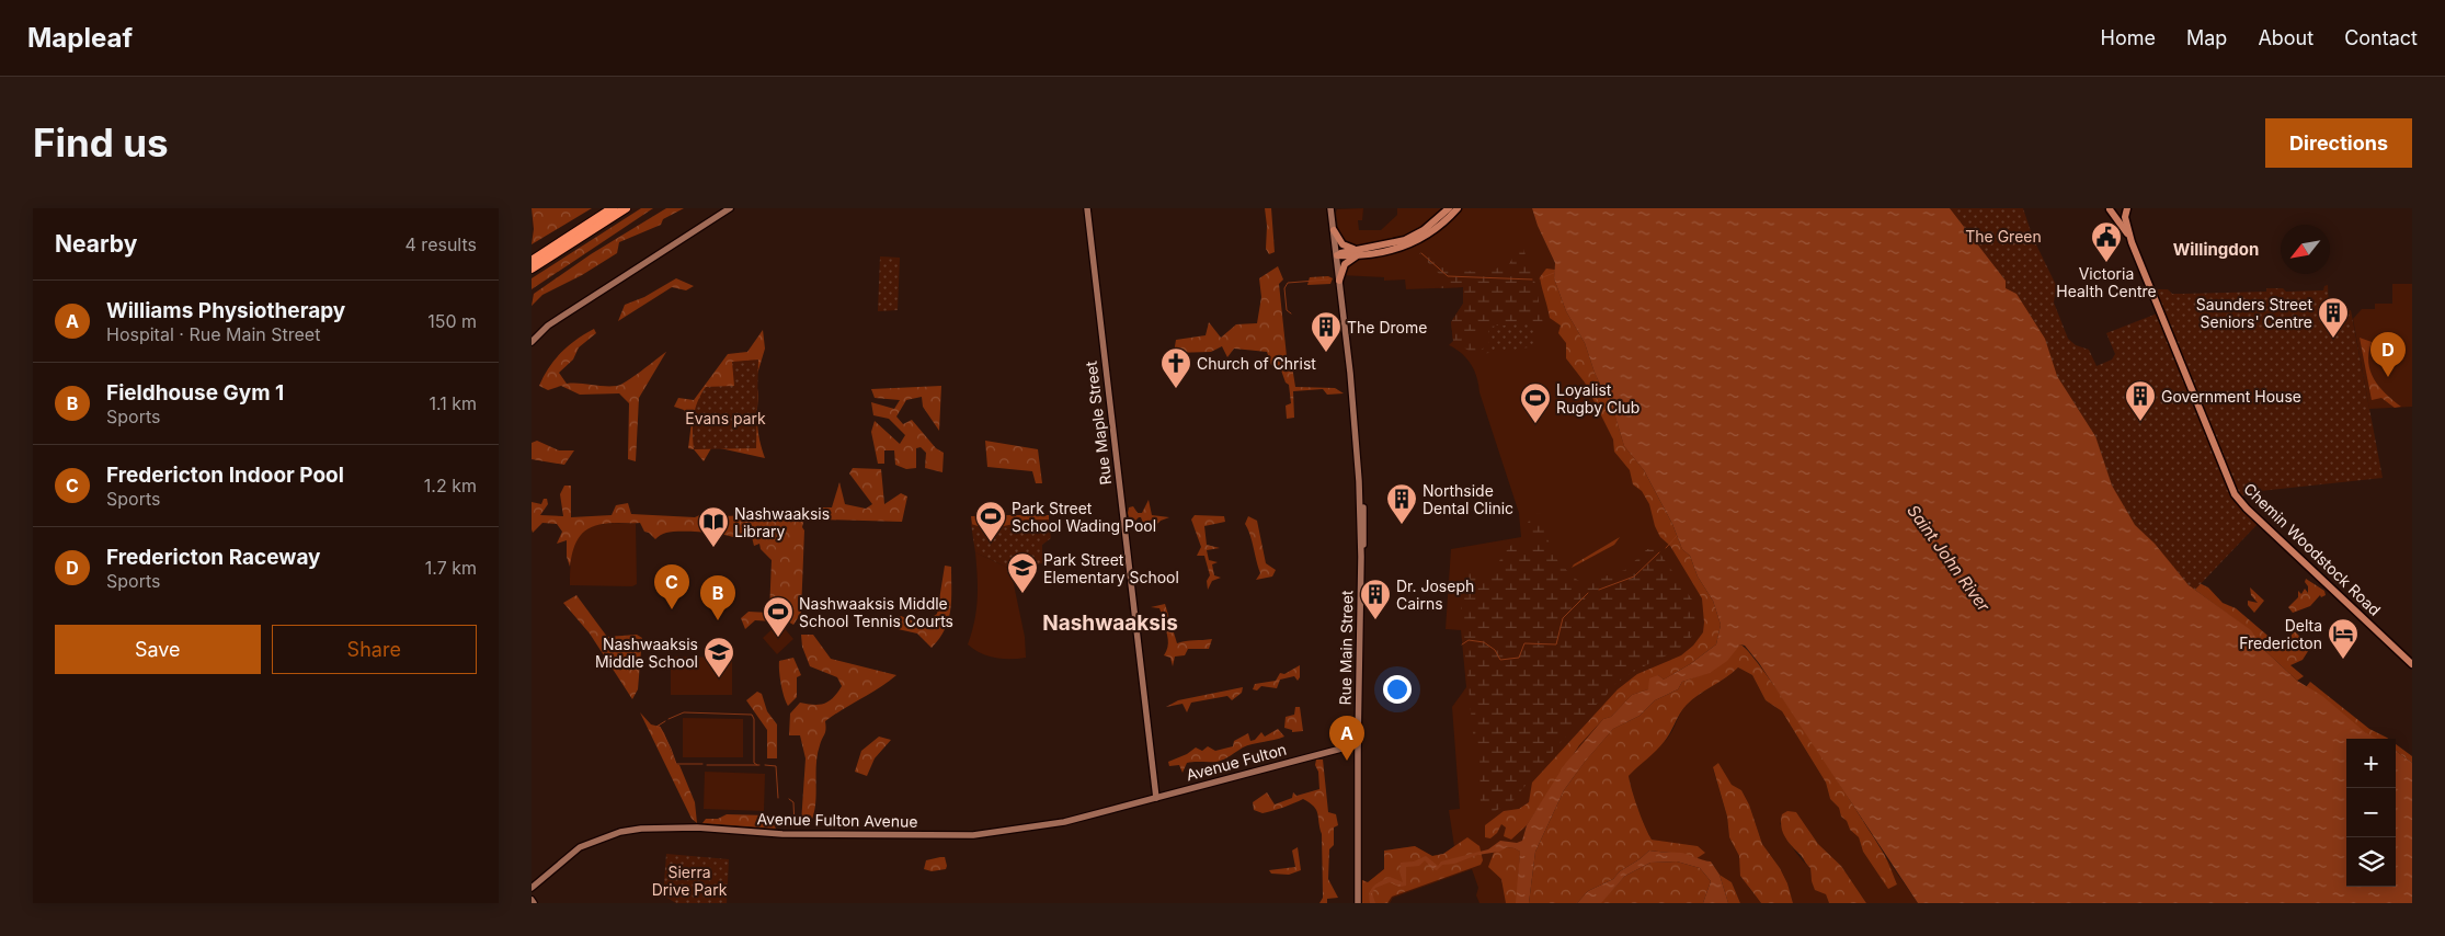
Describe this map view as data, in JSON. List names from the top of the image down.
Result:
{
  "streets": {
    "main road": ["Chemin Woodstock Road"],
    "street": [
      "Rue Maple Street",
      "Rue Main Street",
      "Avenue Fulton",
      "Avenue Fulton Avenue"
    ]
  },
  "crossings": [
    ["Rue Maple Street", "Avenue Fulton"],
    ["Rue Maple Street", "Avenue Fulton Avenue"],
    ["Rue Main Street", "Avenue Fulton"],
    ["Avenue Fulton", "Avenue Fulton Avenue"]
  ],
  "districts": ["Willingdon", "Nashwaaksis"],
  "water": ["Saint John River"],
  "parks": ["The Green", "Evans park", "Sierra Drive Park"],
  "places": {
    "public building": ["Victoria Health Centre"],
    "building": [
      "Saunders Street Seniors' Centre",
      "The Drome",
      "Government House",
      "Northside Dental Clinic",
      "Dr. Joseph Cairns"
    ],
    "church": ["Church of Christ"],
    "sports": ["Loyalist Rugby Club", "Park Street School Wading Pool", "Nashwaaksis Middle School Tennis Courts"],
    "library": ["Nashwaaksis Library"],
    "school or university": ["Park Street Elementary School", "Nashwaaksis Middle School"],
    "hotel": ["Delta Fredericton"]
  },
  "north": "bottom left",
  "page": {
    "header": "Mapleaf",
    "nav": [
      "Home",
      "Map",
      "About",
      "Contact"
    ],
    "buttons": [
      "Directions",
      ["Save", "Share"]
    ],
    "title": "Find us",
    "heading": ["Nearby", "4 results"],
    "list": [
      {
        "mark": "A",
        "name": "Williams Physiotherapy",
        "note": "Hospital · Rue Main Street",
        "value": "150 m"
      },
      {
        "mark": "B",
        "name": "Fieldhouse Gym 1",
        "note": "Sports",
        "value": "1.1 km"
      },
      {
        "mark": "C",
        "name": "Fredericton Indoor Pool",
        "note": "Sports",
        "value": "1.2 km"
      },
      {
        "mark": "D",
        "name": "Fredericton Raceway",
        "note": "Sports",
        "value": "1.7 km"
      }
    ],
    "pins": [
      "D",
      "C",
      "B",
      "A"
    ],
    "map_buttons": ["+", "−"]
  }
}
